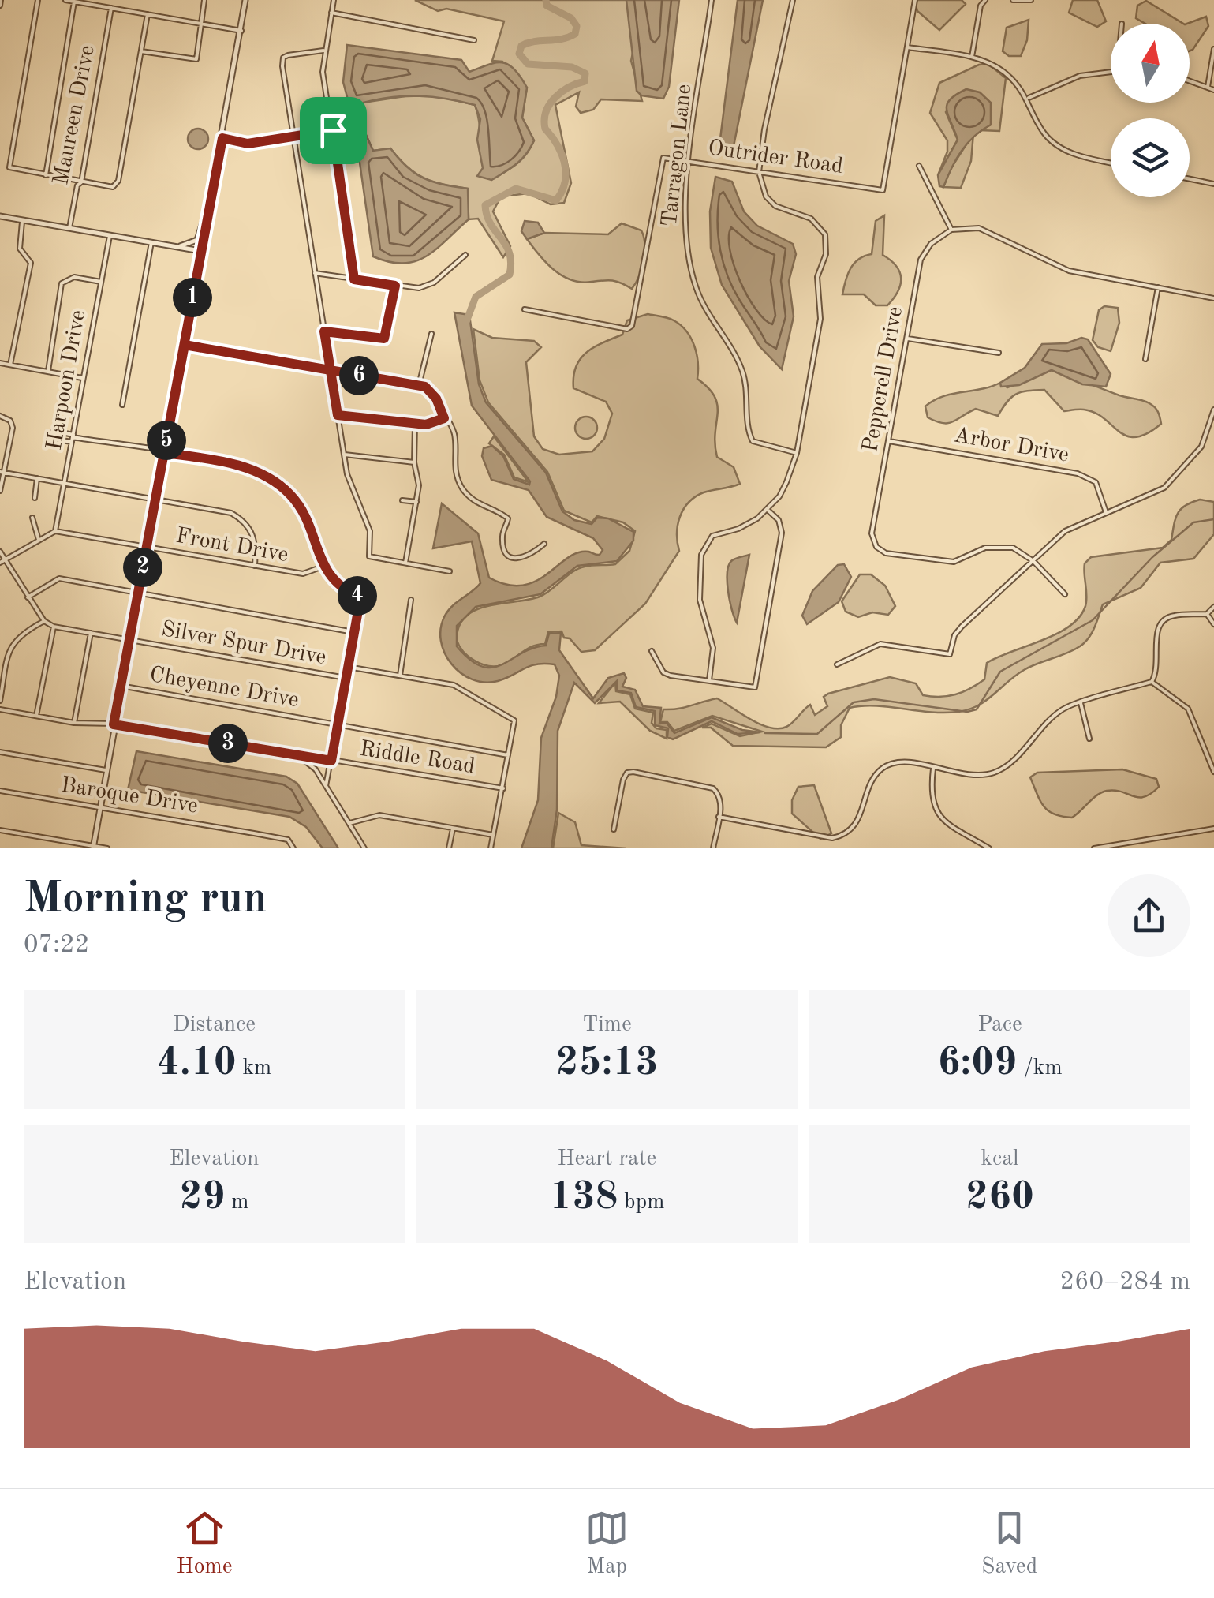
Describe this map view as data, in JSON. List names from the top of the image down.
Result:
{
  "streets": {
    "street": [
      "Maureen Drive",
      "Tarragon Lane",
      "Outrider Road",
      "Pepperell Drive",
      "Harpoon Drive",
      "Arbor Drive",
      "Front Drive",
      "Silver Spur Drive",
      "Cheyenne Drive",
      "Riddle Road",
      "Baroque Drive"
    ]
  },
  "crossings": [
    ["Tarragon Lane", "Outrider Road"],
    ["Pepperell Drive", "Arbor Drive"],
    ["Harpoon Drive", "Front Drive"]
  ],
  "north": "top",
  "page": {
    "pins": [
      "1",
      "6",
      "5",
      "2",
      "4",
      "3"
    ],
    "heading": ["Morning run", "07:22"],
    "stats": [
      ["Distance", "4.10 km"],
      ["Time", "25:13"],
      ["Pace", "6:09 /km"],
      ["Elevation", "29 m"],
      ["Heart rate", "138 bpm"],
      ["kcal", "260"]
    ],
    "chart": ["Elevation", "260–284 m"],
    "tabs": ["Home", "Map", "Saved"]
  }
}
